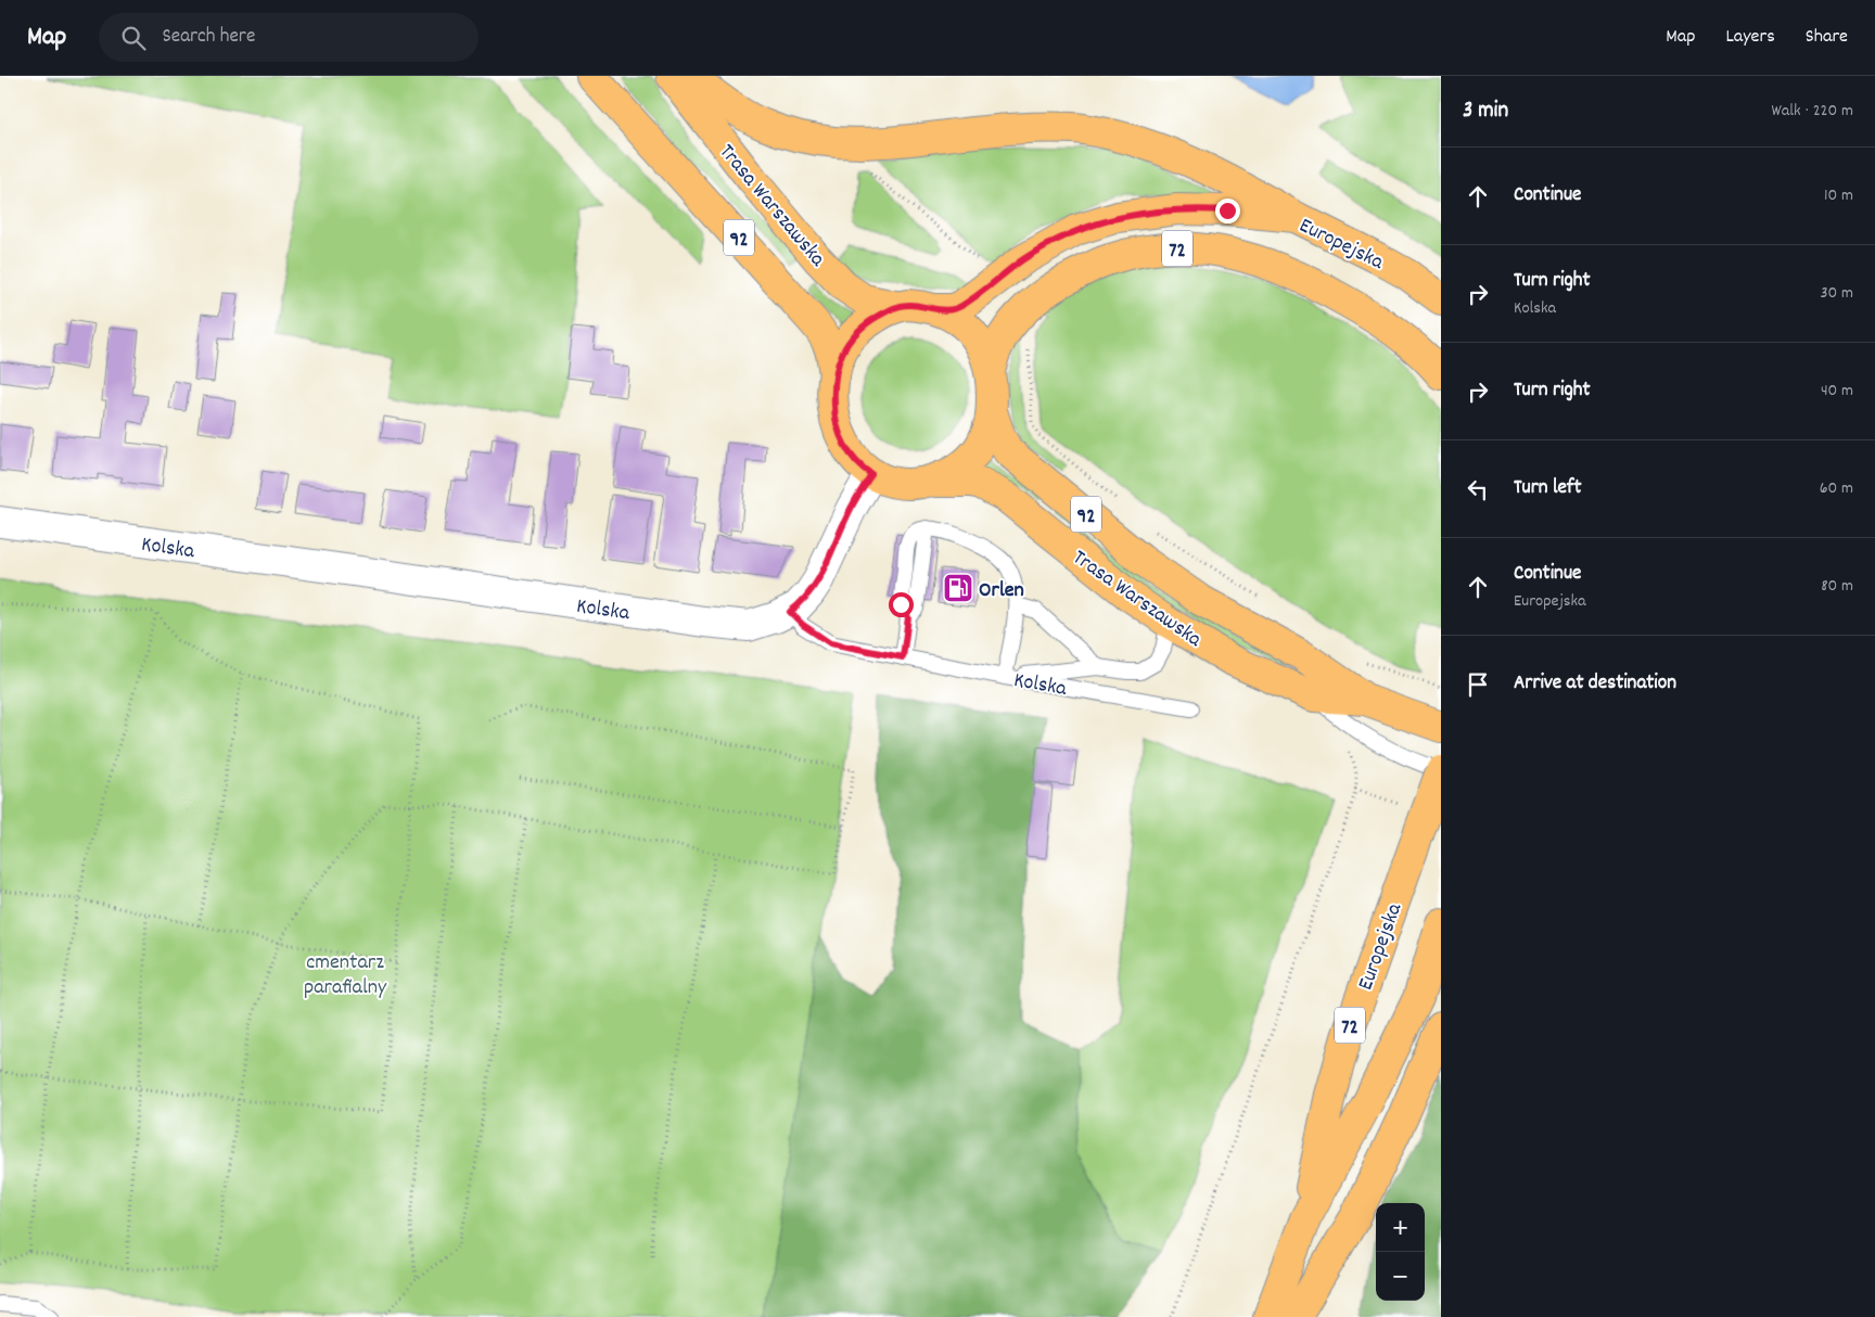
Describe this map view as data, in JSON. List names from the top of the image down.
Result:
{
  "streets": {
    "main road": [
      "Trasa Warszawska",
      "92",
      "Europejska",
      "72"
    ],
    "street": ["Kolska"]
  },
  "crossings": [
    ["Trasa Warszawska", "92"],
    ["Trasa Warszawska", "Europejska"],
    ["Trasa Warszawska", "72"],
    ["92", "Europejska"],
    ["92", "72"],
    ["Europejska", "72"]
  ],
  "parks": ["cmentarz parafialny"],
  "places": {
    "fuel station": ["Orlen"]
  },
  "page": {
    "header": "Map",
    "search": "Search here",
    "nav": ["Map", "Layers", "Share"],
    "heading": ["3 min", "Walk · 220 m"],
    "list": [
      ["Continue", "10 m"],
      ["Turn right", "Kolska", "30 m"],
      ["Turn right", "40 m"],
      ["Turn left", "60 m"],
      ["Continue", "Europejska", "80 m"],
      "Arrive at destination"
    ],
    "map_buttons": ["+", "−"]
  }
}
